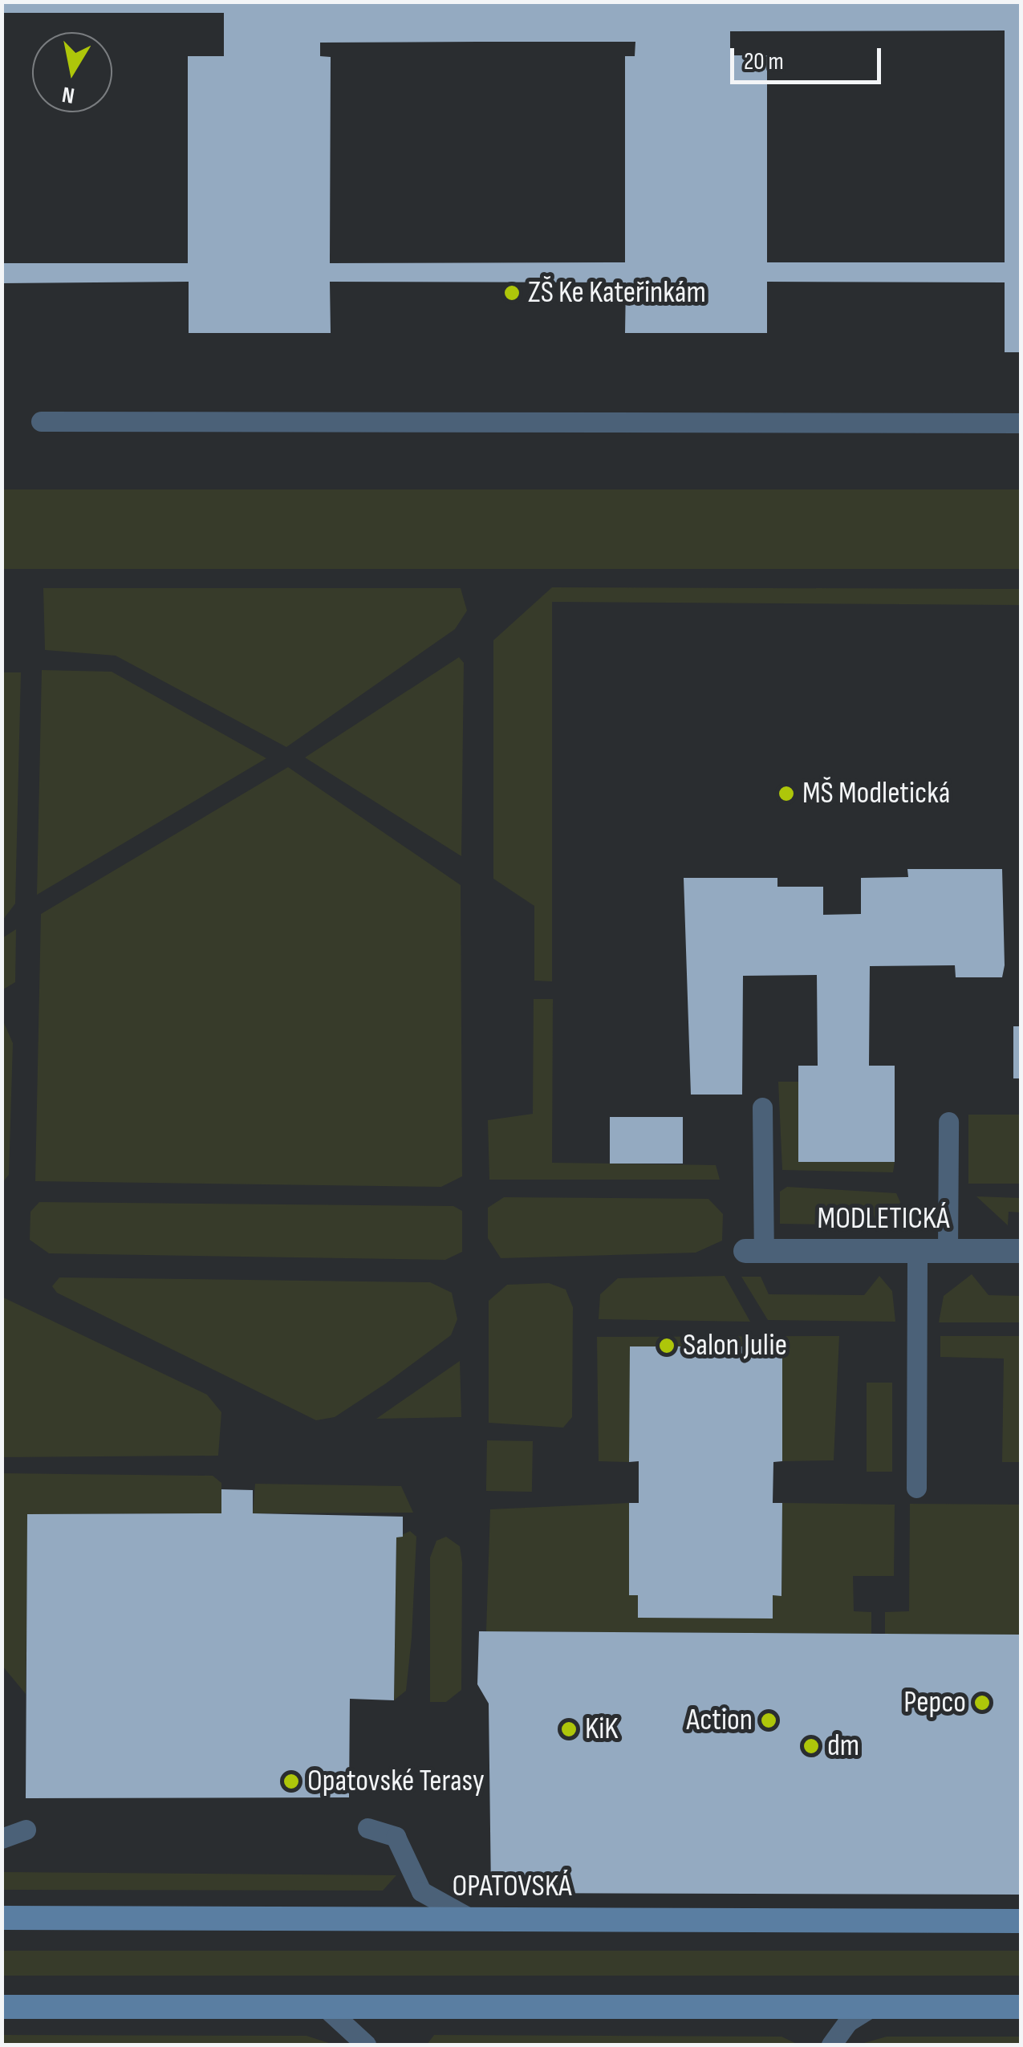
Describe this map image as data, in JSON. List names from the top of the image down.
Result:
{
  "streets": {
    "main road": ["OPATOVSKÁ"],
    "street": ["MODLETICKÁ"]
  },
  "places": [
    "ZŠ Ke Kateřinkám",
    "MŠ Modletická",
    "Salon Julie",
    "Pepco",
    "Action",
    "KiK",
    "dm",
    "Opatovské Terasy"
  ],
  "scale_bar": "20 m",
  "north": "bottom"
}
